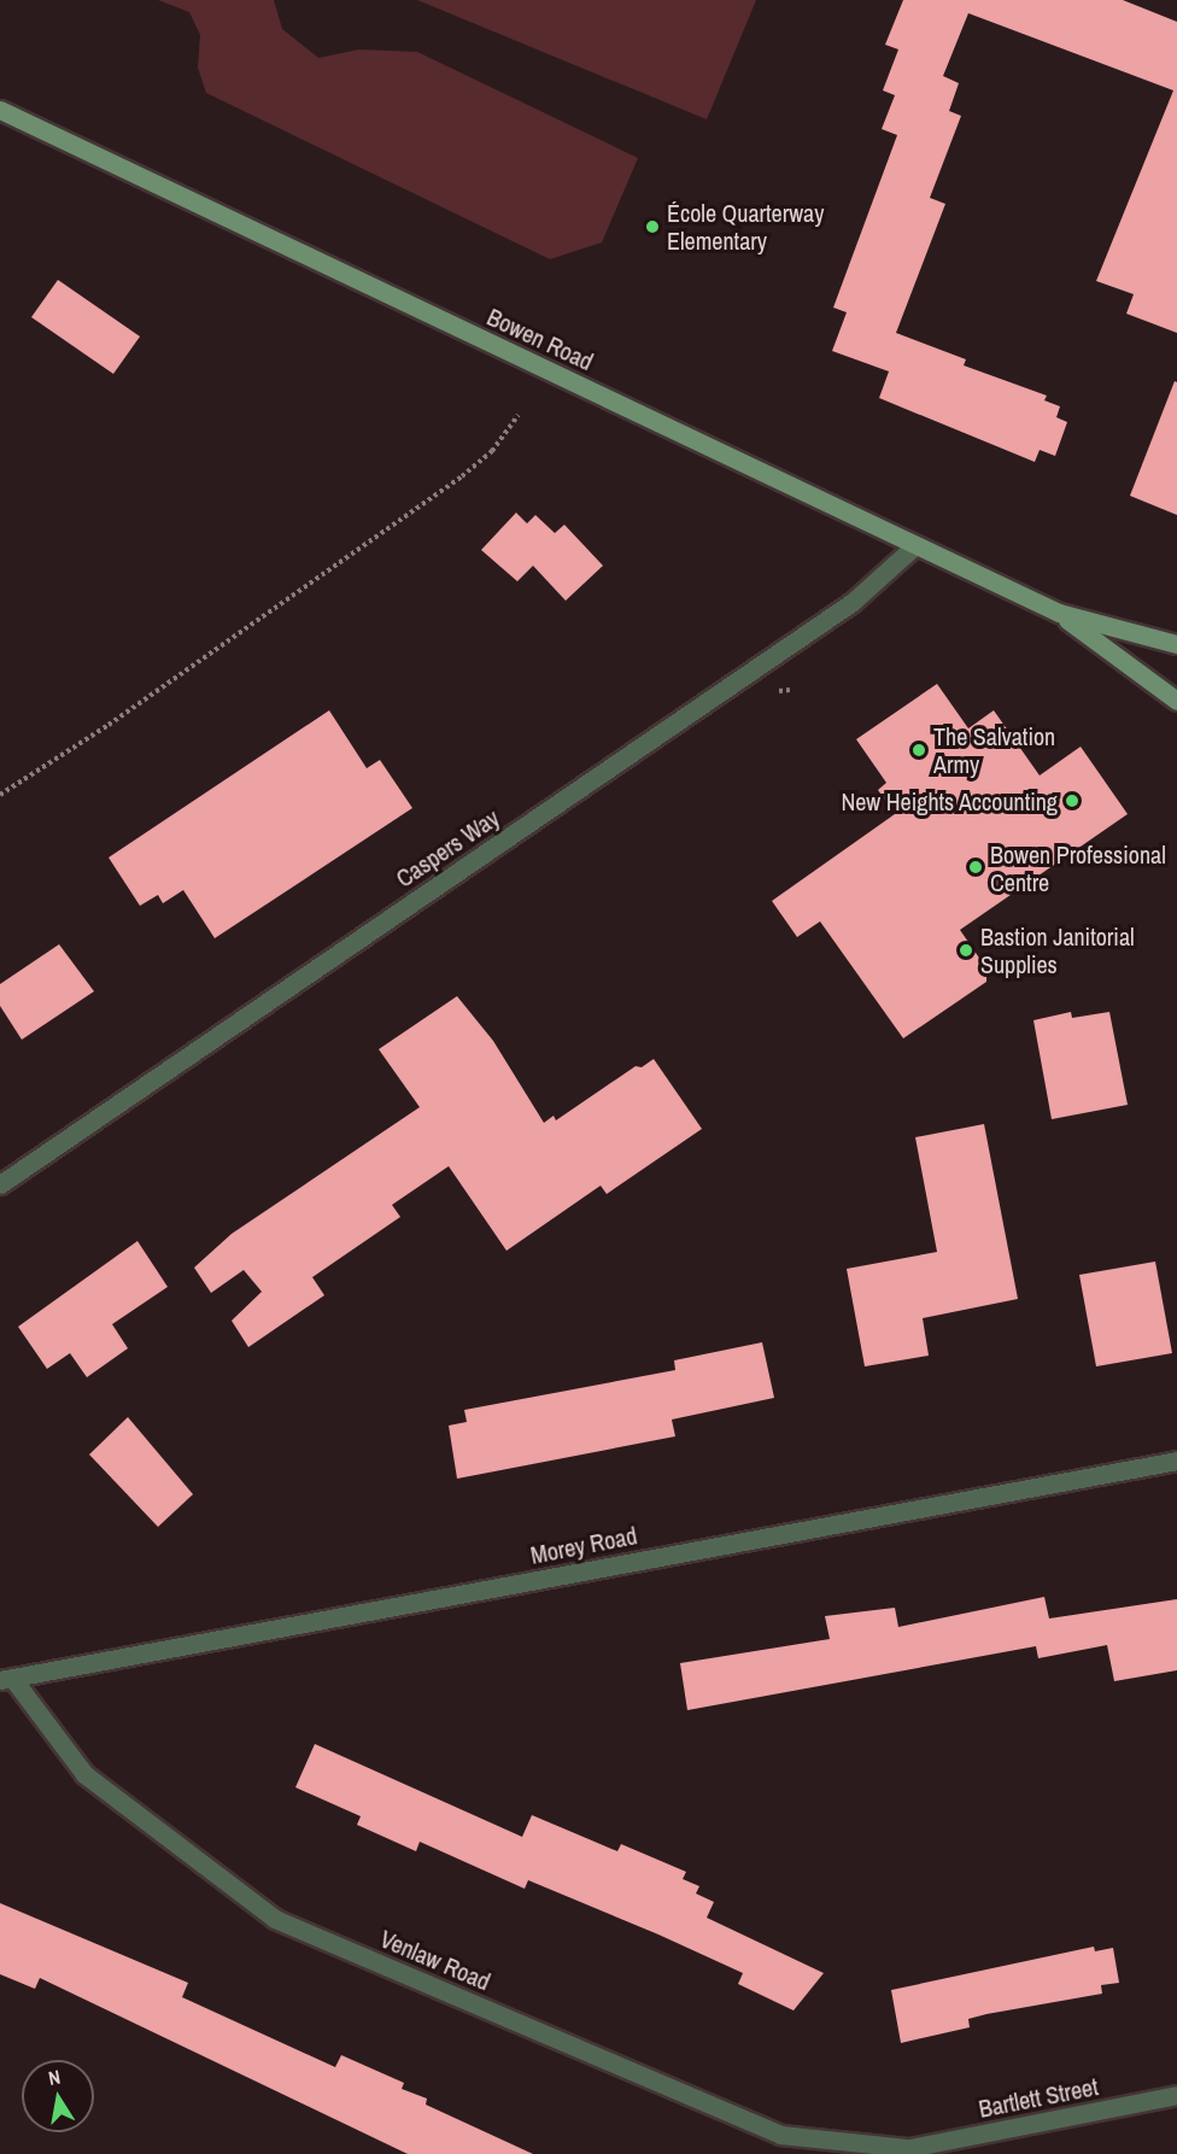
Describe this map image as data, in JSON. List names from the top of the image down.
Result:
{
  "streets": {
    "main road": ["Bowen Road"],
    "street": [
      "Caspers Way",
      "Morey Road",
      "Venlaw Road",
      "Bartlett Street"
    ]
  },
  "crossings": [
    ["Bowen Road", "Caspers Way"],
    ["Morey Road", "Venlaw Road"],
    ["Venlaw Road", "Bartlett Street"]
  ],
  "places": [
    "École Quarterway Elementary",
    "The Salvation Army",
    "New Heights Accounting",
    "Bowen Professional Centre",
    "Bastion Janitorial Supplies"
  ],
  "north": "top"
}
